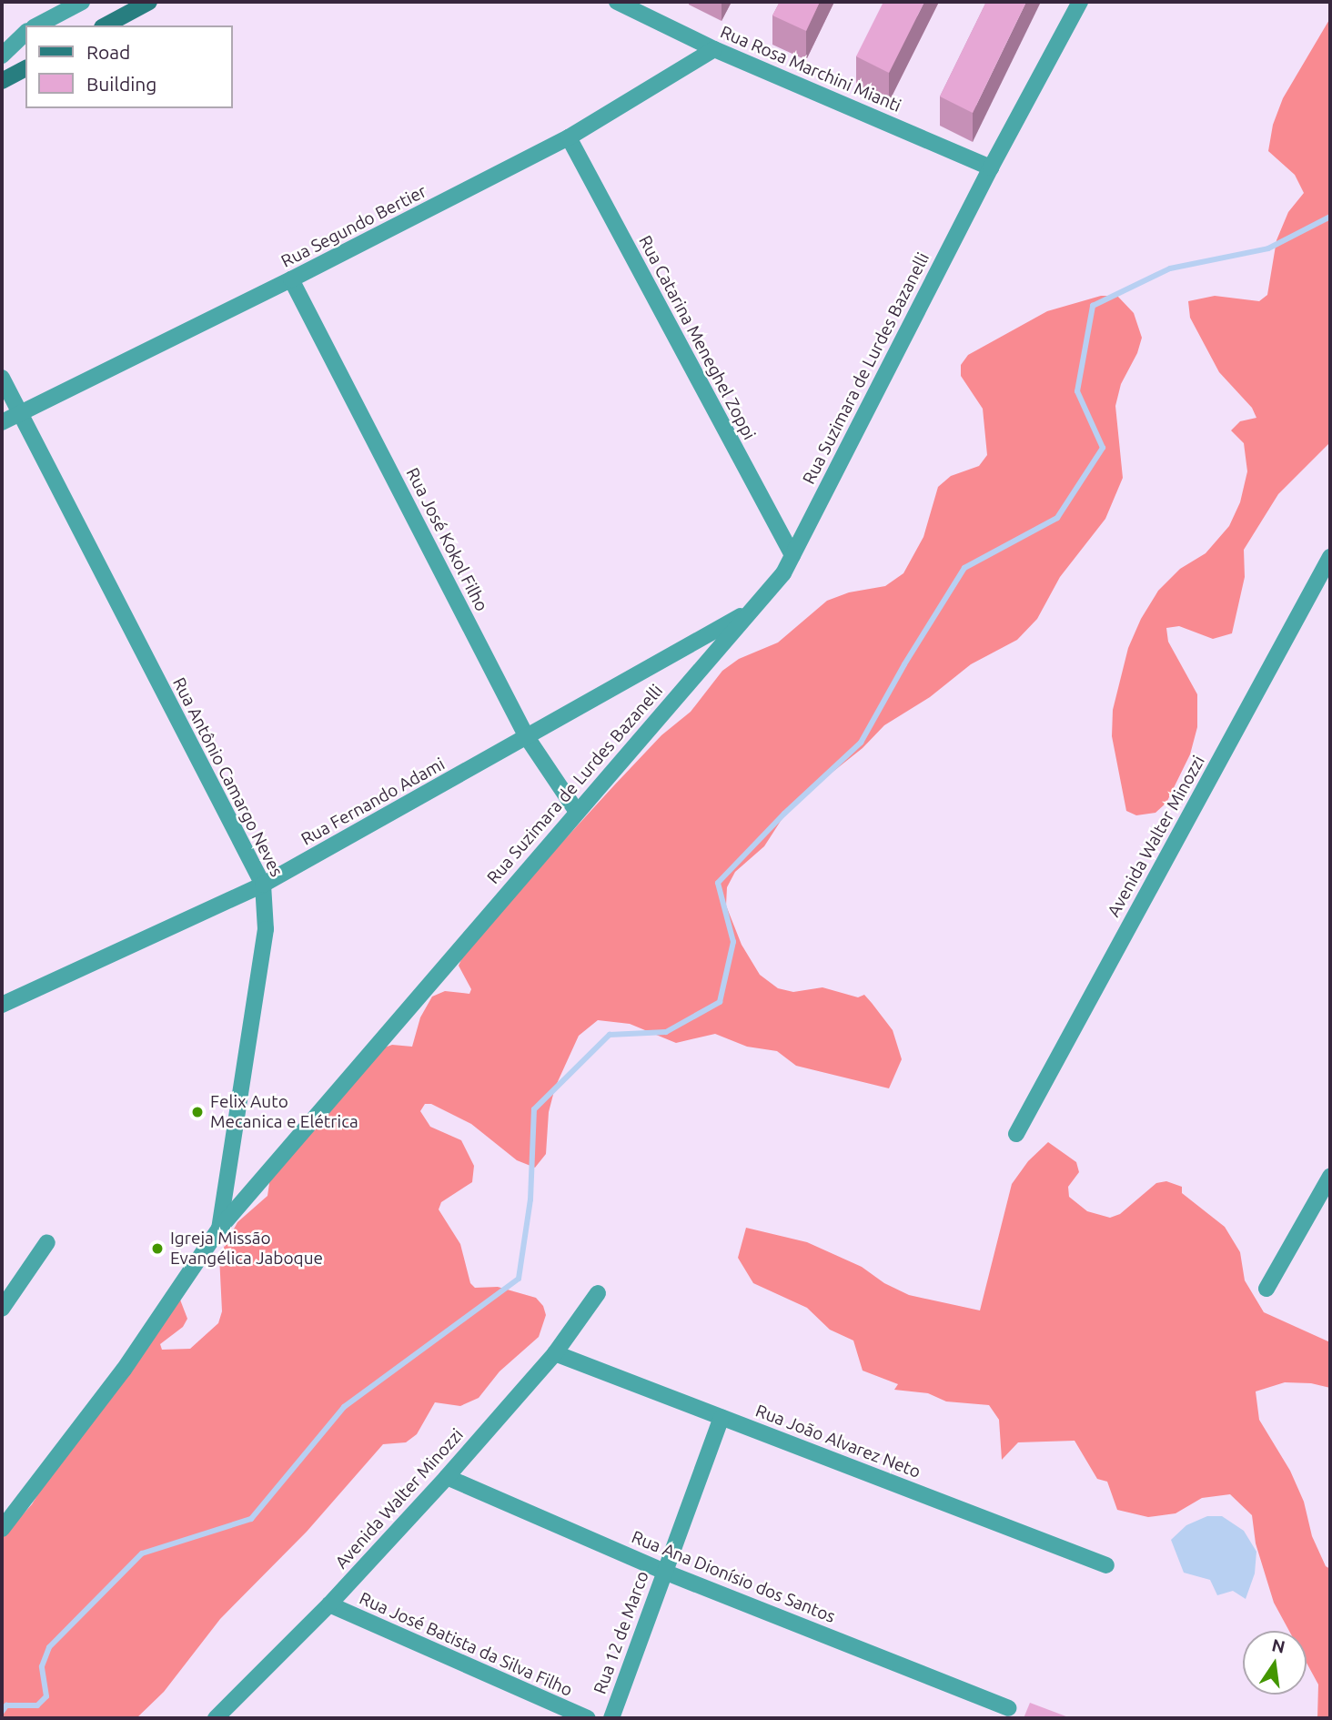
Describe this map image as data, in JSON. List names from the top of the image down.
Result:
{
  "streets": {
    "street": [
      "Rua Rosa Marchini Mianti",
      "Rua Segundo Bertier",
      "Rua Catarina Meneghel Zoppi",
      "Rua Suzimara de Lurdes Bazanelli",
      "Rua José Kokol Filho",
      "Rua Antônio Camargo Neves",
      "Rua Fernando Adami",
      "Avenida Walter Minozzi",
      "Rua João Alvarez Neto",
      "Rua Ana Dionísio dos Santos",
      "Rua 12 de Marco",
      "Rua José Batista da Silva Filho"
    ]
  },
  "crossings": [
    ["Rua Rosa Marchini Mianti", "Rua Segundo Bertier"],
    ["Rua Rosa Marchini Mianti", "Rua Suzimara de Lurdes Bazanelli"],
    ["Rua Segundo Bertier", "Rua Catarina Meneghel Zoppi"],
    ["Rua Segundo Bertier", "Rua José Kokol Filho"],
    ["Rua Segundo Bertier", "Rua Antônio Camargo Neves"],
    ["Rua Catarina Meneghel Zoppi", "Rua Suzimara de Lurdes Bazanelli"],
    ["Rua Suzimara de Lurdes Bazanelli", "Rua José Kokol Filho"],
    ["Rua Suzimara de Lurdes Bazanelli", "Rua Antônio Camargo Neves"],
    ["Rua Suzimara de Lurdes Bazanelli", "Rua Fernando Adami"],
    ["Rua José Kokol Filho", "Rua Fernando Adami"],
    ["Rua Antônio Camargo Neves", "Rua Fernando Adami"],
    ["Avenida Walter Minozzi", "Rua João Alvarez Neto"],
    ["Avenida Walter Minozzi", "Rua Ana Dionísio dos Santos"],
    ["Avenida Walter Minozzi", "Rua José Batista da Silva Filho"],
    ["Rua João Alvarez Neto", "Rua 12 de Marco"],
    ["Rua Ana Dionísio dos Santos", "Rua 12 de Marco"]
  ],
  "places": ["Felix Auto Mecanica e Elétrica", "Igreja Missão Evangélica Jaboque"],
  "legend": ["Road", "Building"],
  "north": "top"
}
